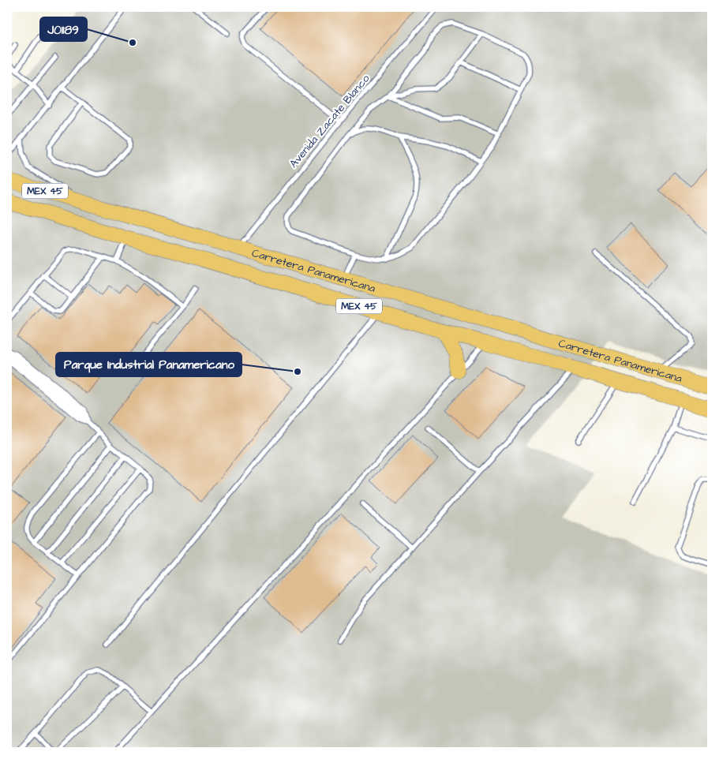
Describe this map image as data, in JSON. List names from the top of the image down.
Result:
{
  "streets": {
    "main road": ["MEX 45", "Carretera Panamericana"],
    "lane": ["Avenida Zacate Blanco"]
  },
  "crossings": [
    ["Avenida Zacate Blanco", "Carretera Panamericana"]
  ],
  "places": ["J01189", "Parque Industrial Panamericano"]
}
